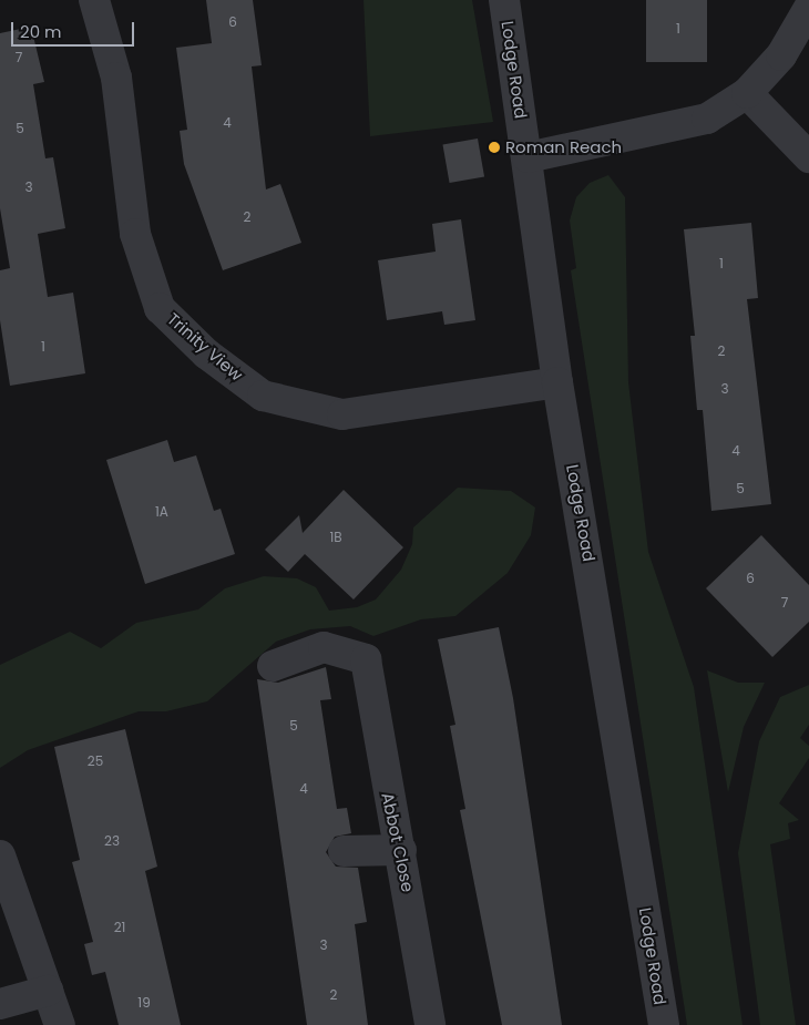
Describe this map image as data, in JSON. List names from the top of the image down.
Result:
{
  "streets": {
    "street": ["Lodge Road", "Trinity View", "Abbot Close"]
  },
  "crossings": [
    ["Lodge Road", "Trinity View"]
  ],
  "places": ["Roman Reach"],
  "house_numbers": [
    "6",
    "1",
    "7",
    "4",
    "5",
    "3",
    "2",
    "1",
    "1",
    "2",
    "3",
    "4",
    "5",
    "1A",
    "1B",
    "6",
    "7",
    "5",
    "25",
    "4",
    "23",
    "21",
    "3",
    "2",
    "19"
  ],
  "scale_bar": "20 m"
}
